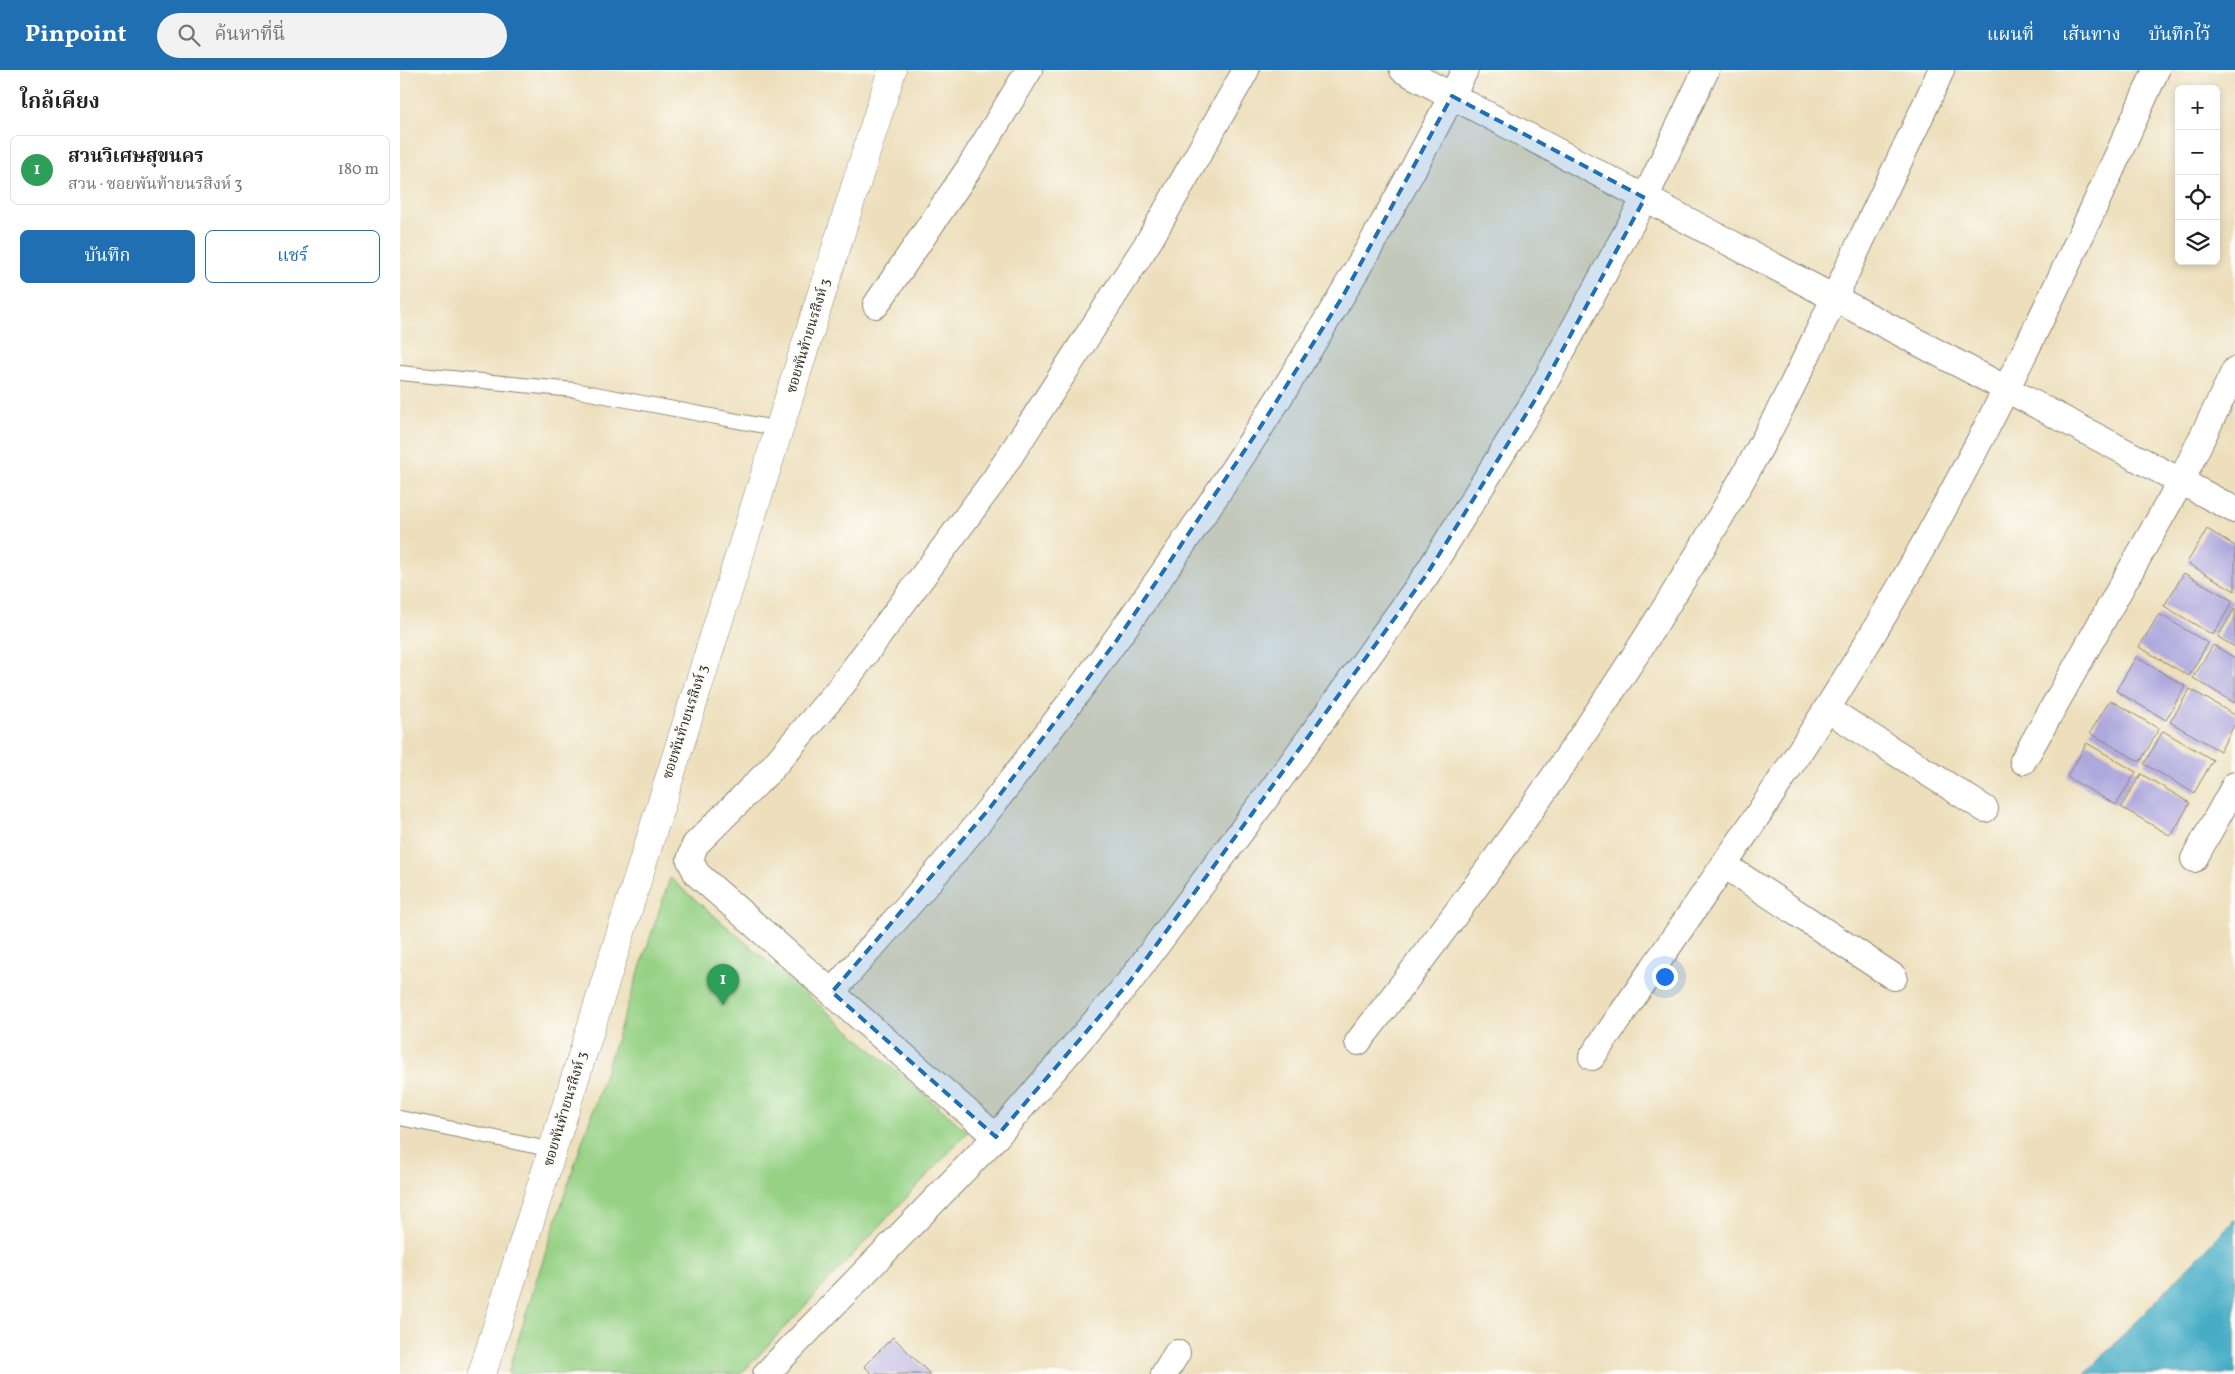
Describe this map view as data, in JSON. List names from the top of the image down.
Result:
{
  "streets": {
    "street": ["ซอยพันท้ายนรสิงห์ 3"]
  },
  "page": {
    "header": "Pinpoint",
    "search": "ค้นหาที่นี่",
    "nav": ["แผนที่", "เส้นทาง", "บันทึกไว้"],
    "heading": "ใกล้เคียง",
    "map_buttons": ["+", "−"],
    "list": [
      {
        "mark": "1",
        "name": "สวนวิเศษสุขนคร",
        "note": "สวน · ซอยพันท้ายนรสิงห์ 3",
        "value": "180 m"
      }
    ],
    "buttons": ["บันทึก", "แชร์"],
    "pins": "1"
  }
}
